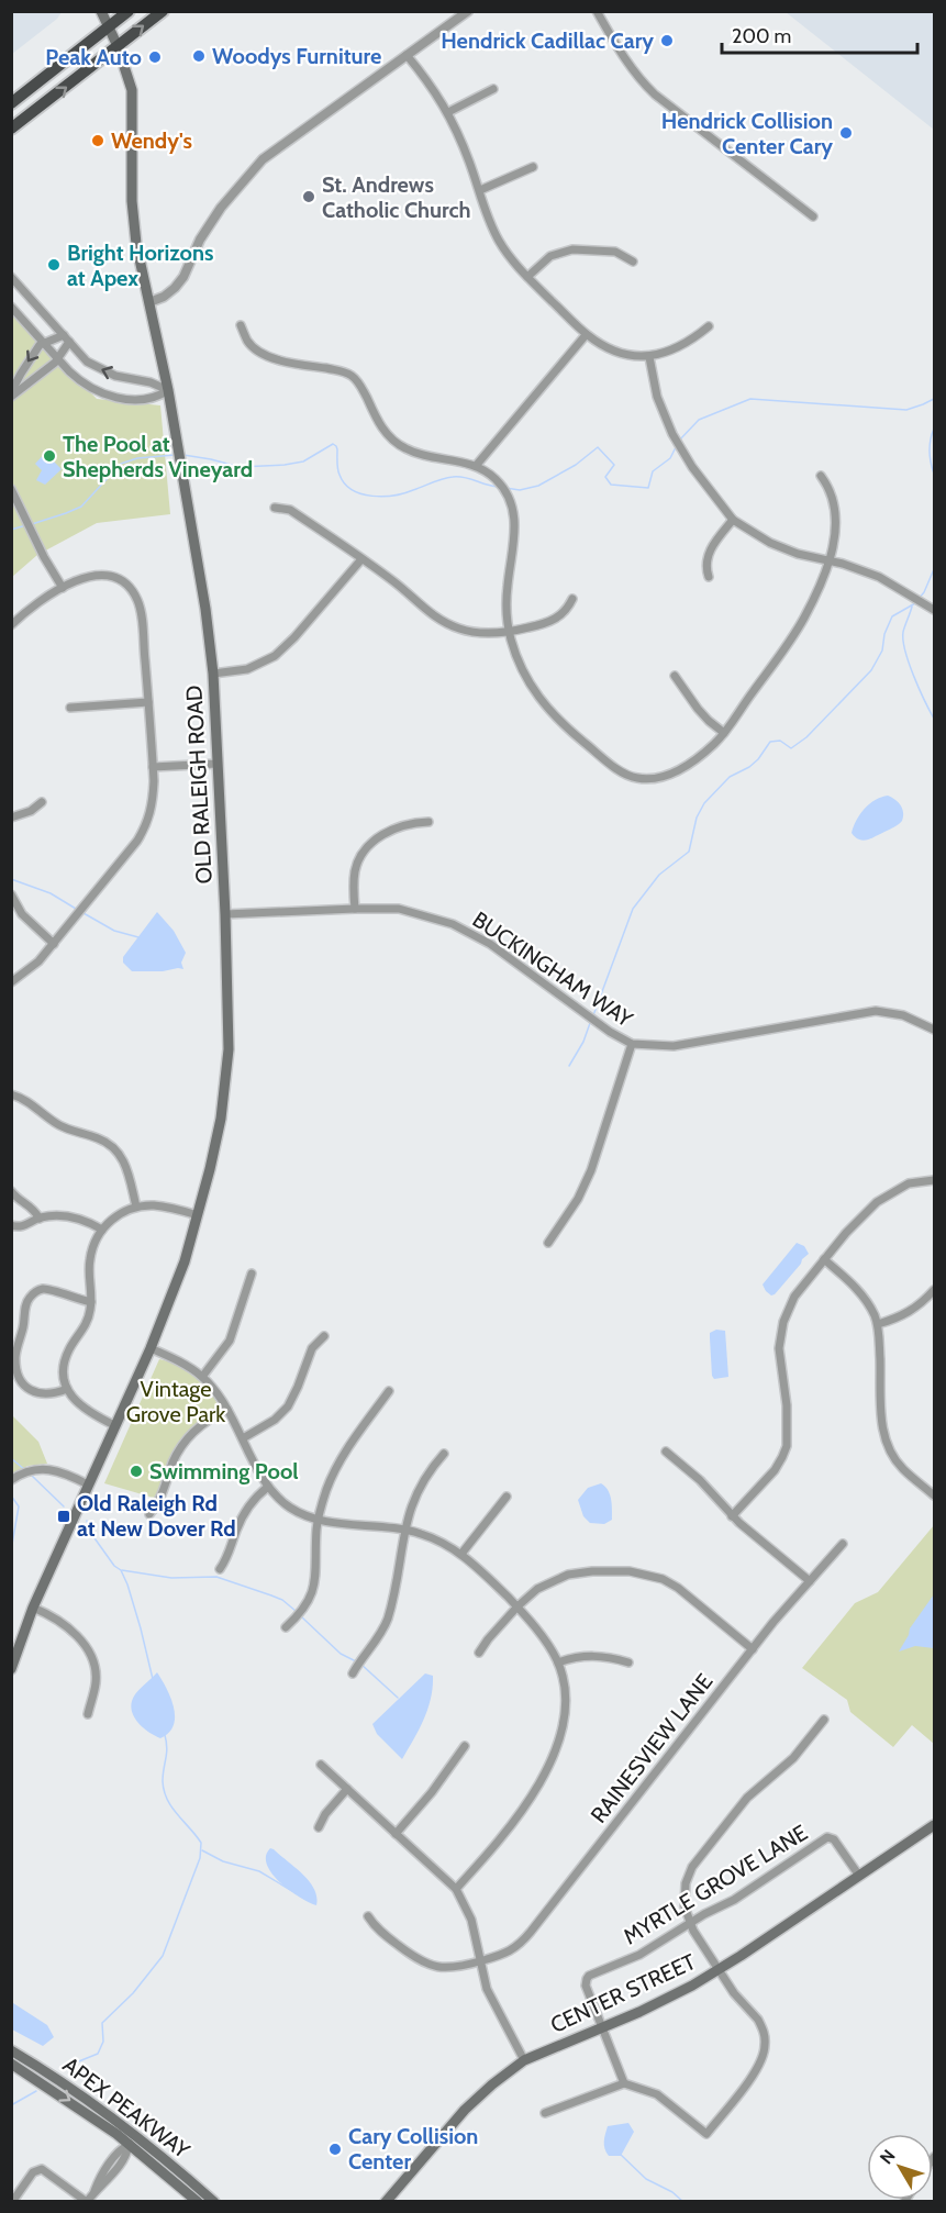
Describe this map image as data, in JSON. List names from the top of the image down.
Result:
{
  "streets": {
    "main road": ["OLD RALEIGH ROAD", "CENTER STREET", "APEX PEAKWAY"],
    "street": ["BUCKINGHAM WAY", "RAINESVIEW LANE", "MYRTLE GROVE LANE"]
  },
  "crossings": [
    ["OLD RALEIGH ROAD", "BUCKINGHAM WAY"],
    ["MYRTLE GROVE LANE", "CENTER STREET"]
  ],
  "parks": ["Vintage Grove Park"],
  "places": {
    "other": [
      "Hendrick Cadillac Cary",
      "Woodys Furniture",
      "Peak Auto",
      "Hendrick Collision Center Cary",
      "Wendy's",
      "St. Andrews Catholic Church",
      "Bright Horizons at Apex",
      "The Pool at Shepherds Vineyard",
      "Swimming Pool",
      "Cary Collision Center"
    ],
    "transit": ["Old Raleigh Rd at New Dover Rd"]
  },
  "scale_bar": "200 m",
  "north": "top left"
}
